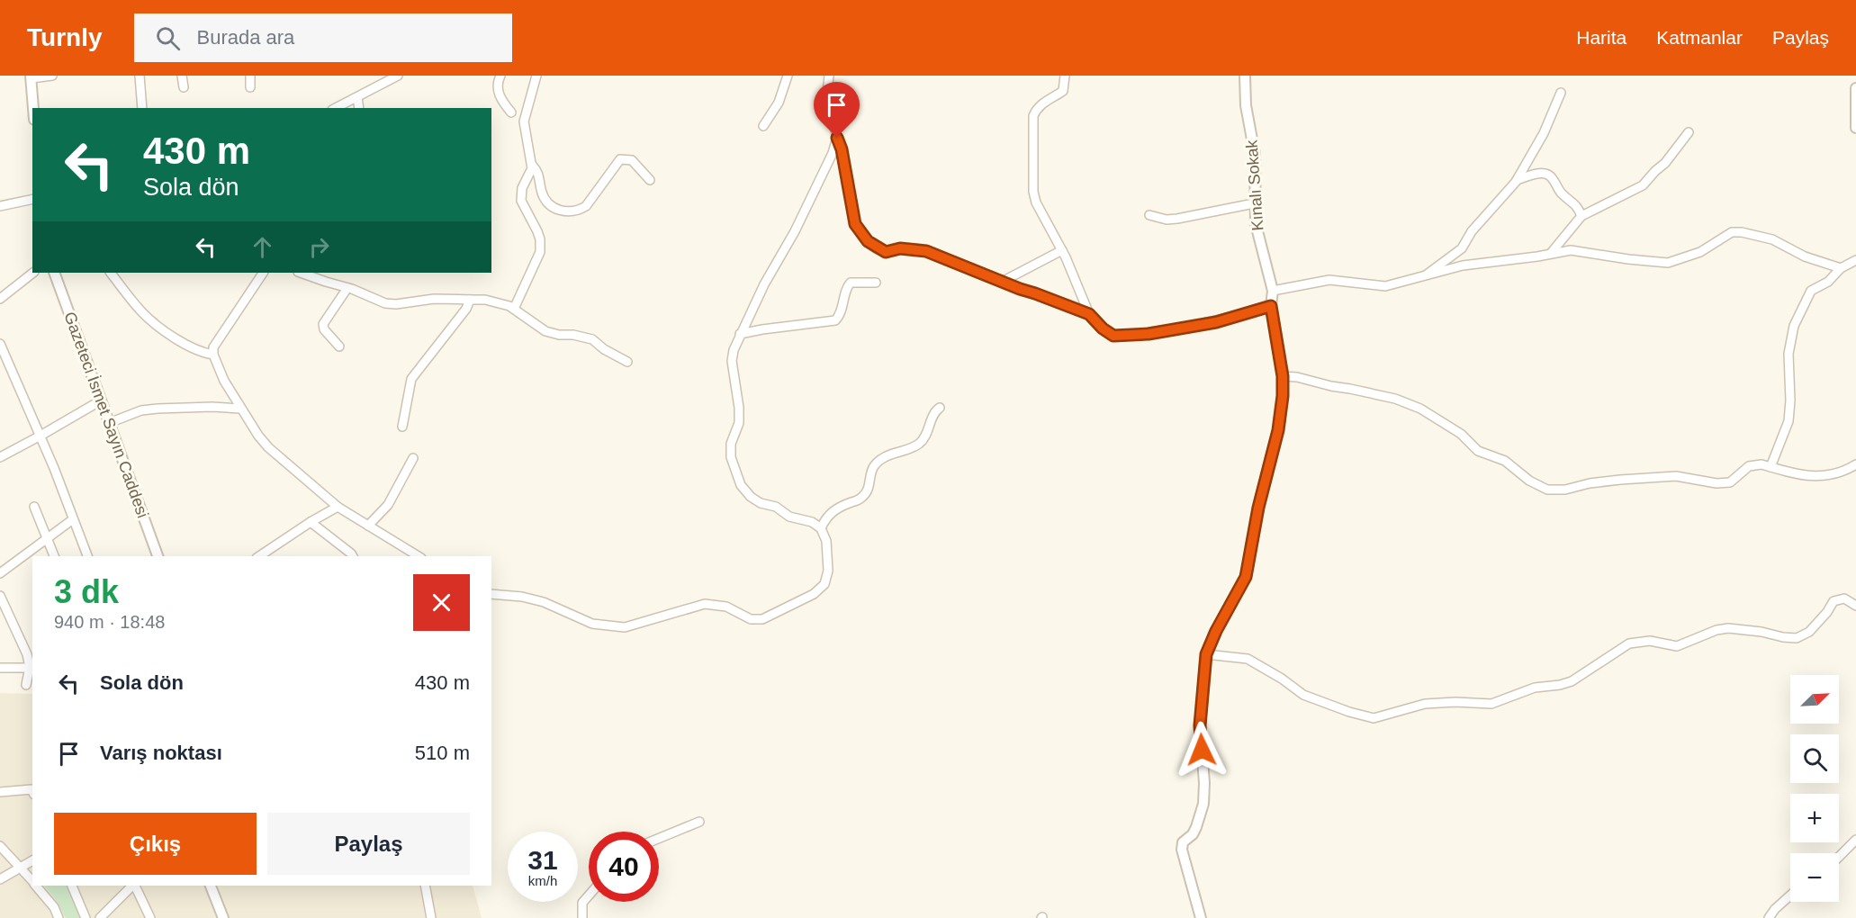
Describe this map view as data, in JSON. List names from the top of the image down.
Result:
{
  "streets": {
    "street": ["Kınalı Sokak", "Gazeteci İsmet Sayın Caddesi"]
  },
  "north": "top right",
  "page": {
    "header": "Turnly",
    "search": "Burada ara",
    "nav": ["Harita", "Katmanlar", "Paylaş"],
    "turn": ["430 m", "Sola dön"],
    "heading": ["3 dk", "940 m · 18:48"],
    "list": [
      {
        "name": "Sola dön",
        "value": "430 m"
      },
      {
        "name": "Varış noktası",
        "value": "510 m"
      }
    ],
    "map_buttons": ["+", "−"],
    "buttons": ["Çıkış", "Paylaş"],
    "speed": "31 km/h",
    "limit": "40"
  }
}
